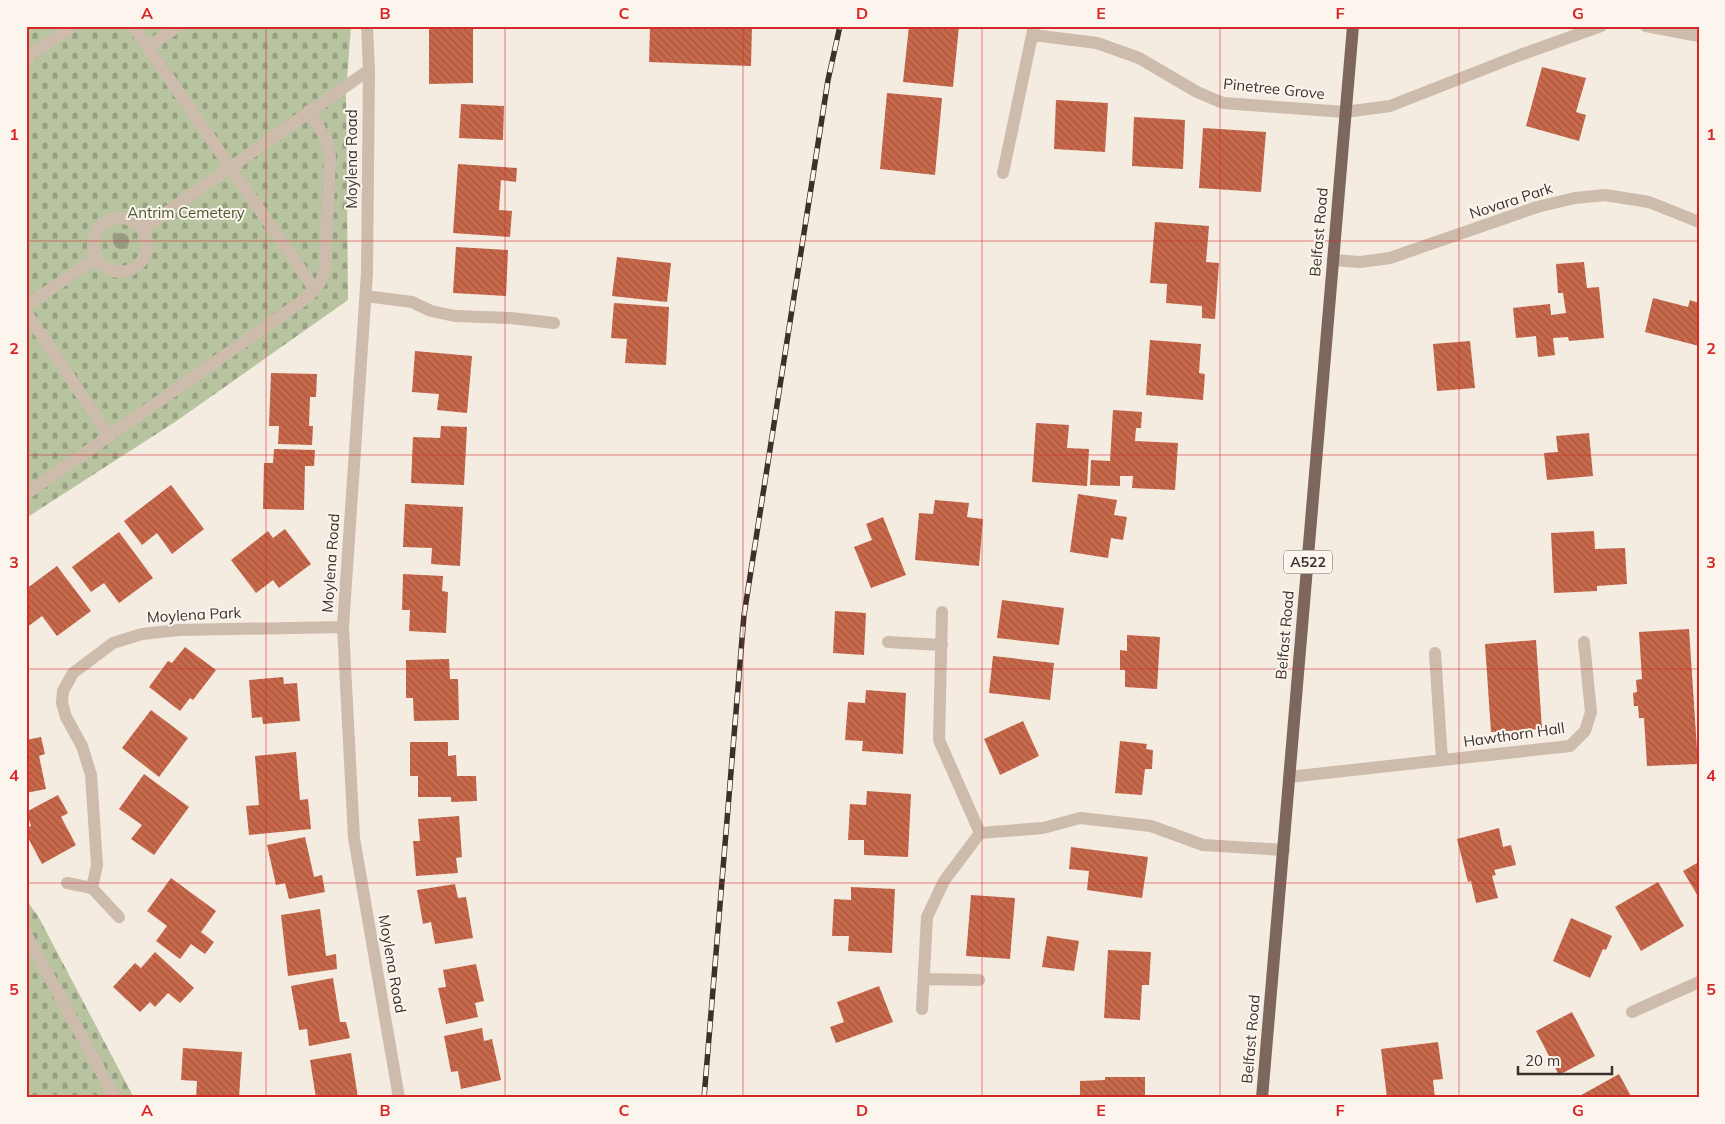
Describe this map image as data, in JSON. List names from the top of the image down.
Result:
{
  "streets": {
    "main road": ["Belfast Road", "A522"],
    "street": [
      "Pinetree Grove",
      "Moylena Road",
      "Novara Park",
      "Moylena Park",
      "Hawthorn Hall"
    ]
  },
  "crossings": [
    ["Pinetree Grove", "Belfast Road"],
    ["Moylena Road", "Moylena Park"],
    ["Novara Park", "Belfast Road"],
    ["Belfast Road", "Hawthorn Hall"]
  ],
  "parks": ["Antrim Cemetery"],
  "scale_bar": "20 m",
  "grid": {
    "columns": [
      "A",
      "B",
      "C",
      "D",
      "E",
      "F",
      "G"
    ],
    "rows": [
      "1",
      "2",
      "3",
      "4",
      "5"
    ]
  }
}
